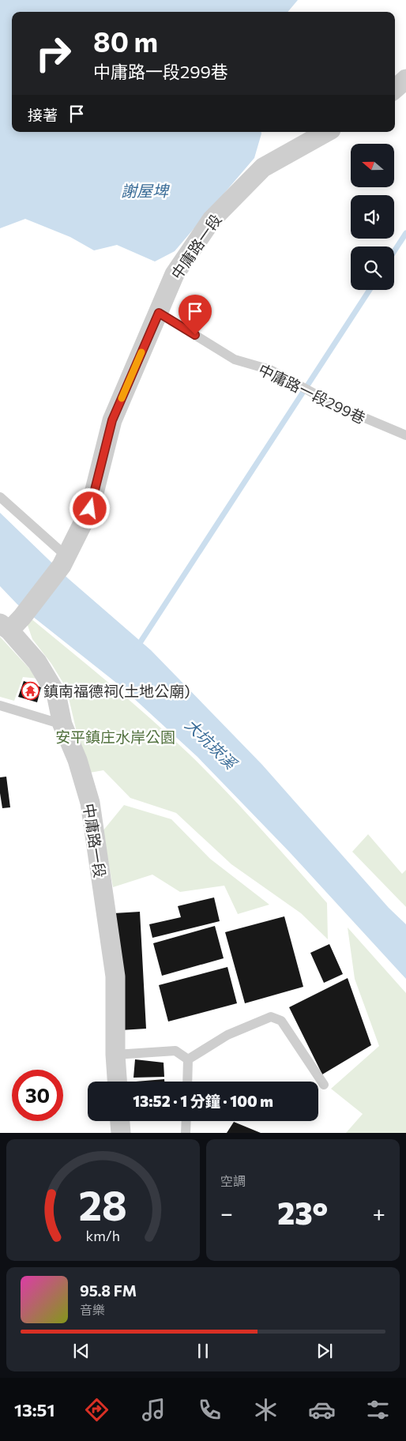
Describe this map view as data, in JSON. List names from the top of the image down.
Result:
{
  "streets": {
    "street": ["中庸路一段"],
    "lane": ["中庸路一段299巷"]
  },
  "crossings": [
    ["中庸路一段", "中庸路一段299巷"]
  ],
  "water": ["謝屋埤", "大坑崁溪"],
  "parks": ["安平鎮庄水岸公園"],
  "places": {
    "temple": ["鎮南福德祠(土地公廟)"]
  },
  "north": "left",
  "page": {
    "turn": ["80 m", "中庸路一段299巷"],
    "then": "接著",
    "limit": "30",
    "trip": "13:52 · 1 分鐘 · 100 m",
    "tile": "空調",
    "heat": ["−", "23°", "+"],
    "song": ["95.8 FM", "音樂"],
    "tabs": "13:51",
    "gauge": ["28", "km/h"]
  }
}
